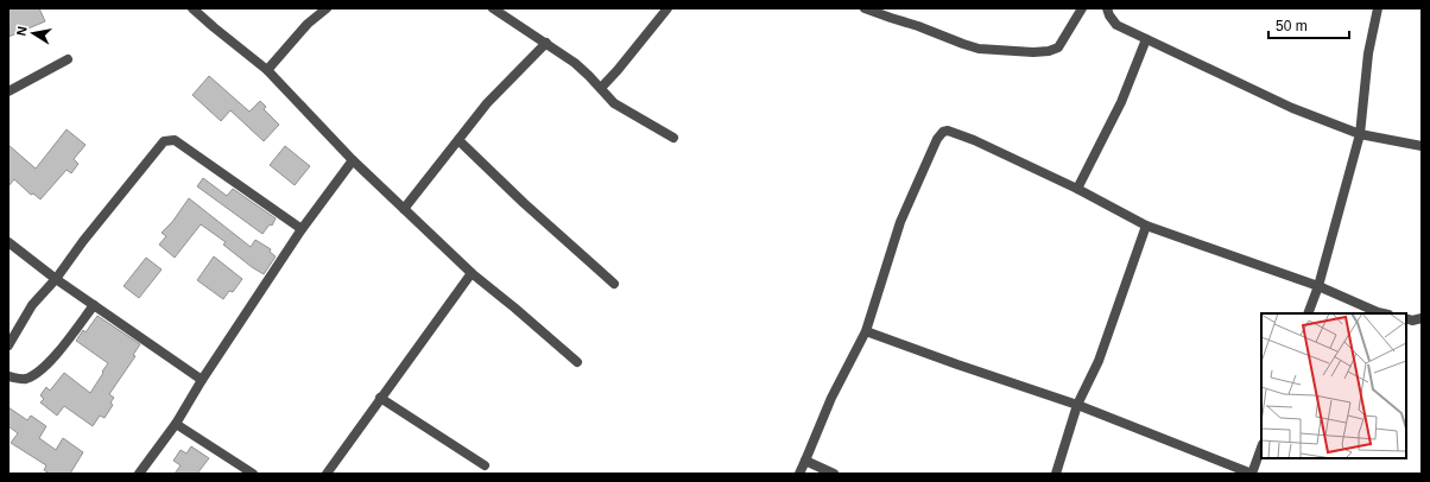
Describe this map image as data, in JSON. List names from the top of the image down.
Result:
{
  "scale_bar": "50 m",
  "north": "left"
}
